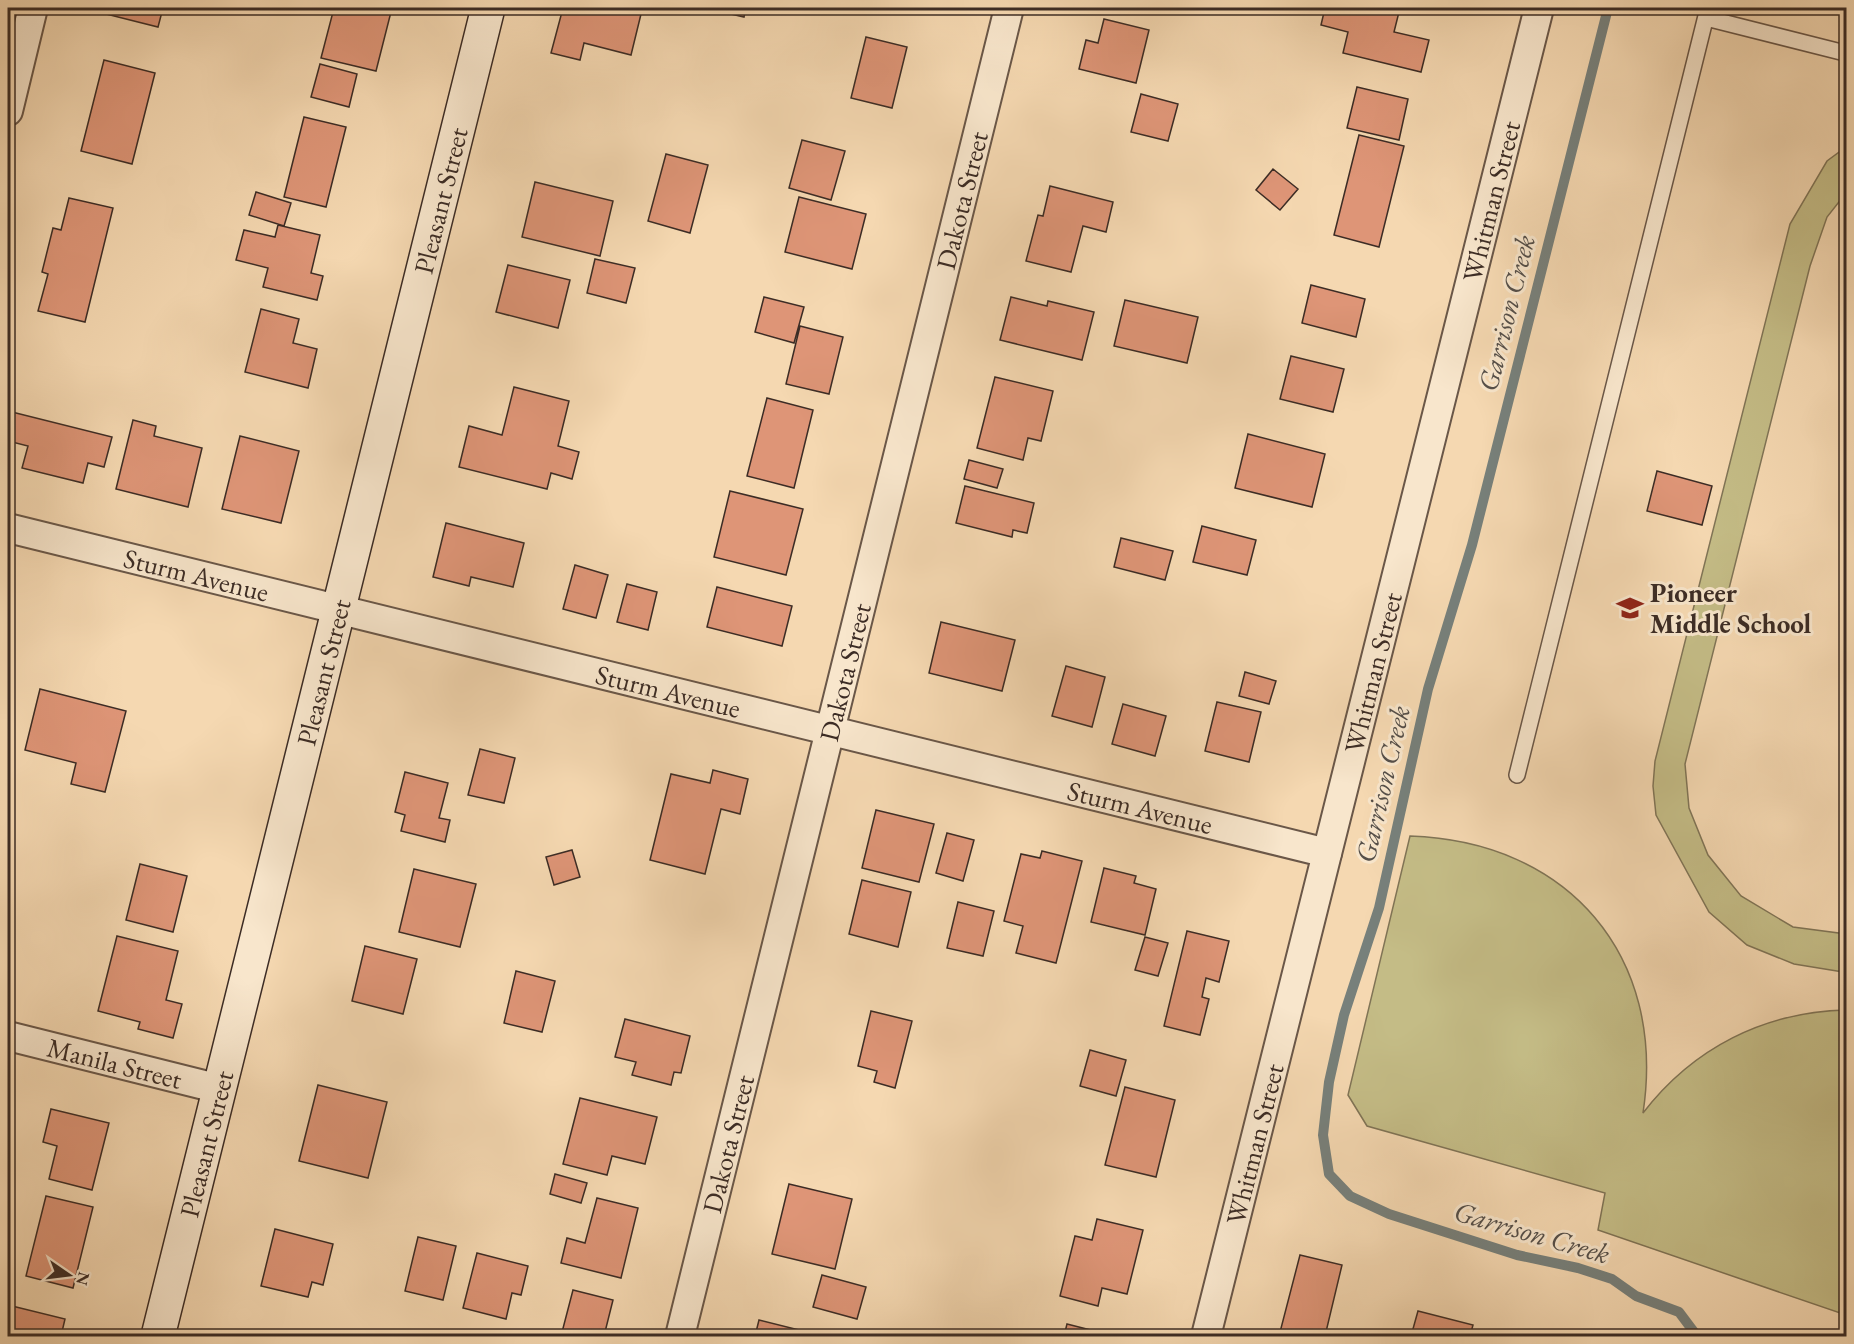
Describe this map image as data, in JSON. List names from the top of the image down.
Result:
{
  "streets": {
    "main road": ["Pleasant Street"],
    "street": [
      "Dakota Street",
      "Whitman Street",
      "Sturm Avenue",
      "Manila Street"
    ]
  },
  "crossings": [
    ["Pleasant Street", "Sturm Avenue"],
    ["Pleasant Street", "Manila Street"],
    ["Dakota Street", "Sturm Avenue"],
    ["Whitman Street", "Sturm Avenue"]
  ],
  "water": ["Garrison Creek"],
  "places": {
    "school or university": ["Pioneer Middle School"]
  },
  "north": "right"
}
